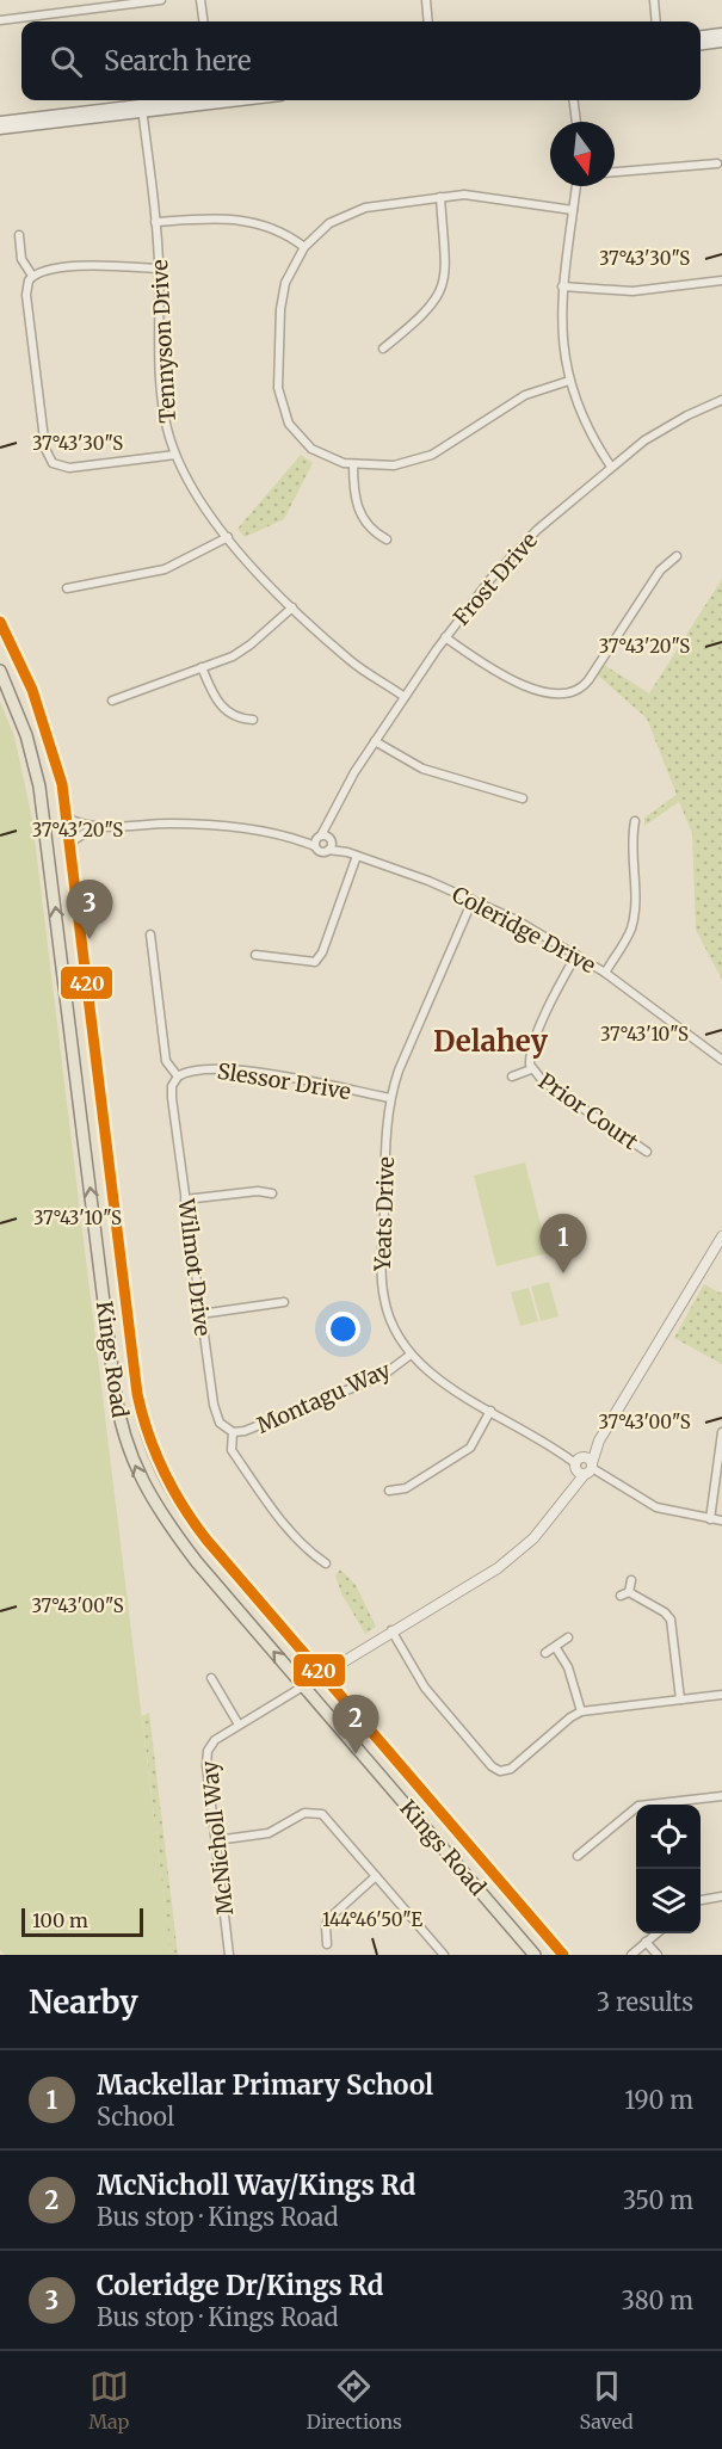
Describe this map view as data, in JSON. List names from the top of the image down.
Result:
{
  "streets": {
    "main road": ["Kings Road"],
    "street": [
      "Tennyson Drive",
      "Frost Drive",
      "Coleridge Drive",
      "Slessor Drive",
      "Prior Court",
      "Yeats Drive",
      "Wilmot Drive",
      "Montagu Way",
      "McNicholl Way"
    ]
  },
  "crossings": [
    ["Tennyson Drive", "Frost Drive"],
    ["Frost Drive", "Coleridge Drive"],
    ["Coleridge Drive", "Prior Court"],
    ["Coleridge Drive", "Yeats Drive"],
    ["Coleridge Drive", "Kings Road"],
    ["Slessor Drive", "Yeats Drive"],
    ["Slessor Drive", "Wilmot Drive"],
    ["Yeats Drive", "Montagu Way"],
    ["Wilmot Drive", "Montagu Way"],
    ["Kings Road", "McNicholl Way"]
  ],
  "districts": ["Delahey"],
  "lines": ["transit line 420"],
  "scale_bar": "100 m",
  "north": "bottom",
  "page": {
    "search": "Search here",
    "pins": ["3", "1", "2"],
    "scale": "100 m",
    "heading": ["Nearby", "3 results"],
    "list": [
      {
        "mark": "1",
        "name": "Mackellar Primary School",
        "note": "School",
        "value": "190 m"
      },
      {
        "mark": "2",
        "name": "McNicholl Way/Kings Rd",
        "note": "Bus stop · Kings Road",
        "value": "350 m"
      },
      {
        "mark": "3",
        "name": "Coleridge Dr/Kings Rd",
        "note": "Bus stop · Kings Road",
        "value": "380 m"
      }
    ],
    "nav": ["Map", "Directions", "Saved"]
  },
  "coordinates": [
    "37°43'30\"S",
    "37°43'20\"S",
    "37°43'10\"S",
    "37°43'00\"S",
    "144°46'50\"E"
  ]
}
